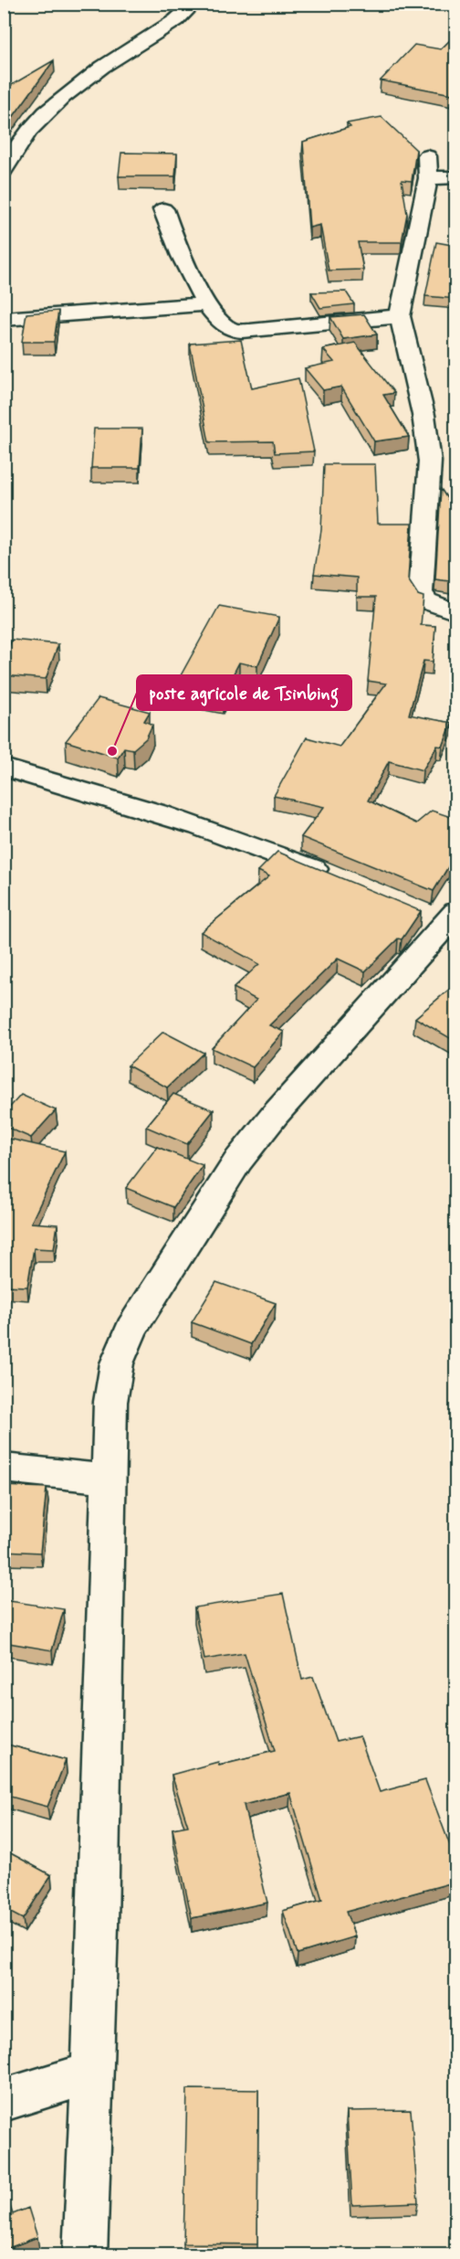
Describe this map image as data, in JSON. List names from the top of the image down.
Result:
{
  "places": ["poste agricole de Tsinbing"]
}
